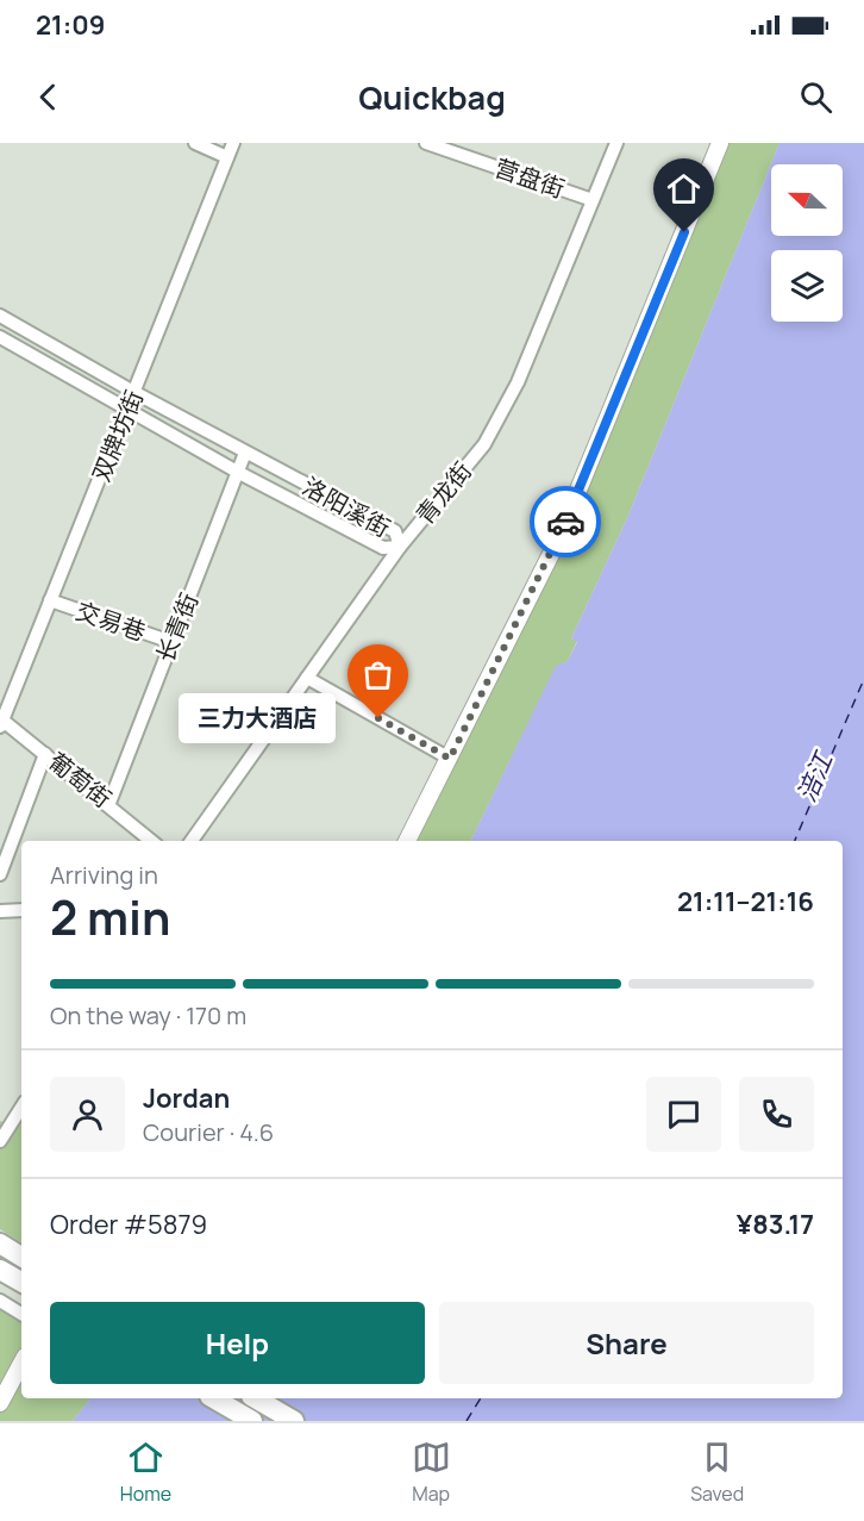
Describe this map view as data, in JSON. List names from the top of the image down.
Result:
{
  "streets": {
    "street": [
      "营盘街",
      "双牌坊街",
      "青龙街",
      "洛阳溪街",
      "交易巷",
      "长青街",
      "葡萄街"
    ]
  },
  "crossings": [
    ["营盘街", "青龙街"],
    ["双牌坊街", "洛阳溪街"],
    ["双牌坊街", "交易巷"],
    ["双牌坊街", "葡萄街"],
    ["青龙街", "洛阳溪街"],
    ["洛阳溪街", "长青街"],
    ["交易巷", "长青街"],
    ["长青街", "葡萄街"]
  ],
  "water": ["涪江"],
  "places": ["三力大酒店"],
  "north": "left",
  "page": {
    "status": "21:09",
    "header": "Quickbag",
    "bubble": "三力大酒店",
    "heading": ["2 min", "Arriving in", "21:11–21:16"],
    "panel": [
      "Jordan",
      "Courier · 4.6",
      "Order #5879",
      "¥83.17"
    ],
    "bar": "On the way · 170 m",
    "buttons": ["Help", "Share"],
    "tabs": ["Home", "Map", "Saved"]
  }
}
